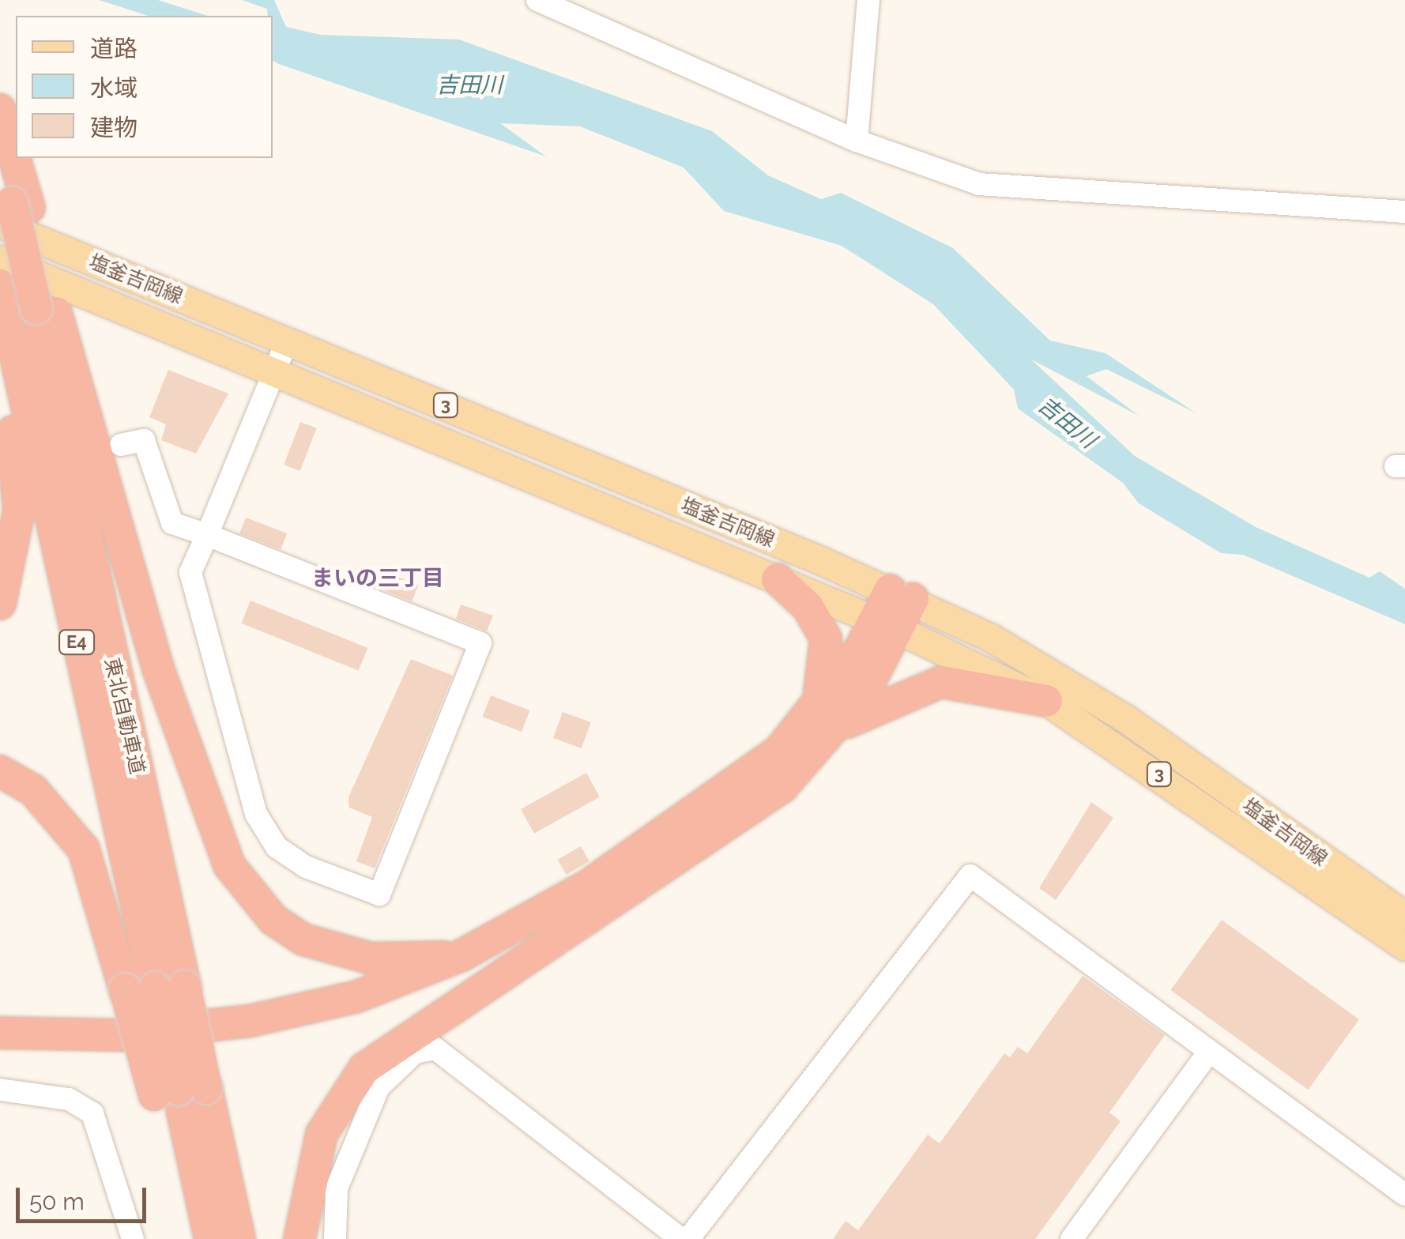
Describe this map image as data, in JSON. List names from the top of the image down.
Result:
{
  "streets": {
    "highway": ["E4", "東北自動車道"],
    "main road": ["塩釜吉岡線", "3"]
  },
  "crossings": [
    ["塩釜吉岡線", "東北自動車道"]
  ],
  "districts": ["まいの三丁目"],
  "water": ["吉田川"],
  "legend": ["道路", "水域", "建物"],
  "scale_bar": "50 m"
}
